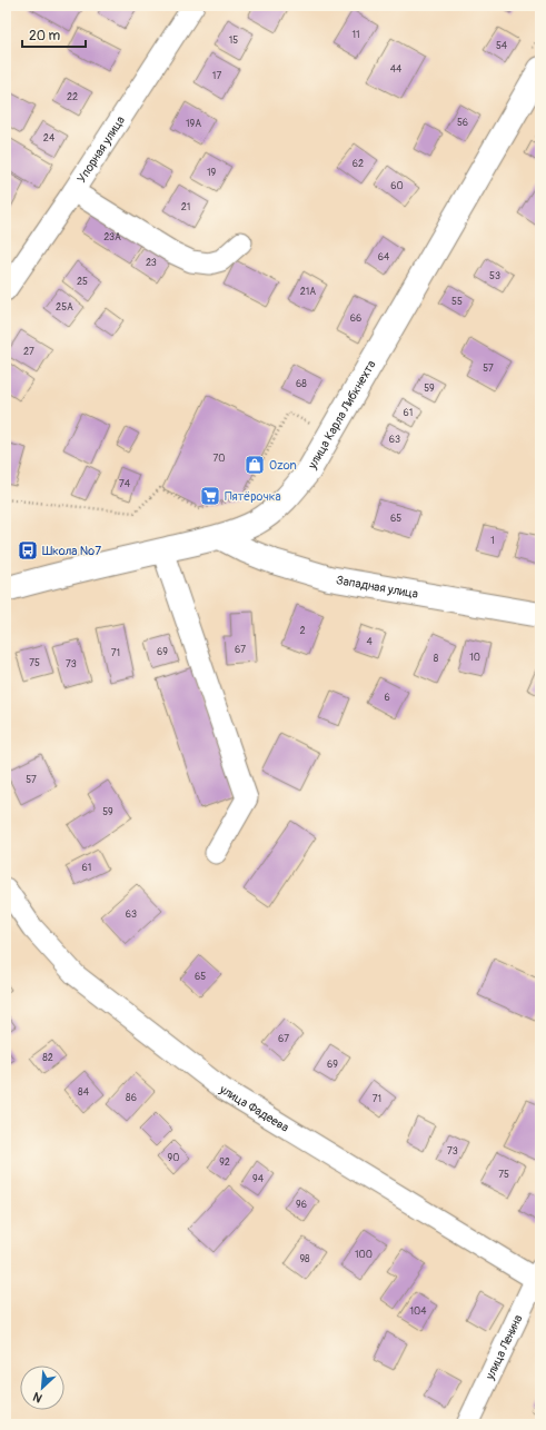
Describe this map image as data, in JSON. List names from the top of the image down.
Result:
{
  "streets": {
    "main road": ["улица Карла Либкнехта", "Западная улица"],
    "street": ["Упорная улица", "улица Фадеева", "улица Ленина"]
  },
  "crossings": [
    ["улица Карла Либкнехта", "Западная улица"],
    ["улица Фадеева", "улица Ленина"]
  ],
  "places": {
    "shop": ["Ozon"],
    "supermarket": ["Пятёрочка"],
    "bus stop": ["Школа №7"]
  },
  "house_numbers": [
    "11",
    "15",
    "54",
    "44",
    "17",
    "22",
    "56",
    "19А",
    "24",
    "62",
    "19",
    "60",
    "21",
    "23А",
    "64",
    "23",
    "53",
    "25",
    "21А",
    "55",
    "25А",
    "66",
    "27",
    "57",
    "68",
    "59",
    "61",
    "63",
    "70",
    "74",
    "65",
    "1",
    "2",
    "4",
    "67",
    "69",
    "71",
    "10",
    "8",
    "75",
    "73",
    "6",
    "57",
    "59",
    "61",
    "63",
    "65",
    "67",
    "82",
    "69",
    "84",
    "86",
    "71",
    "73",
    "90",
    "92",
    "75",
    "94",
    "96",
    "100",
    "98",
    "104"
  ],
  "scale_bar": "20 m",
  "north": "bottom left"
}
